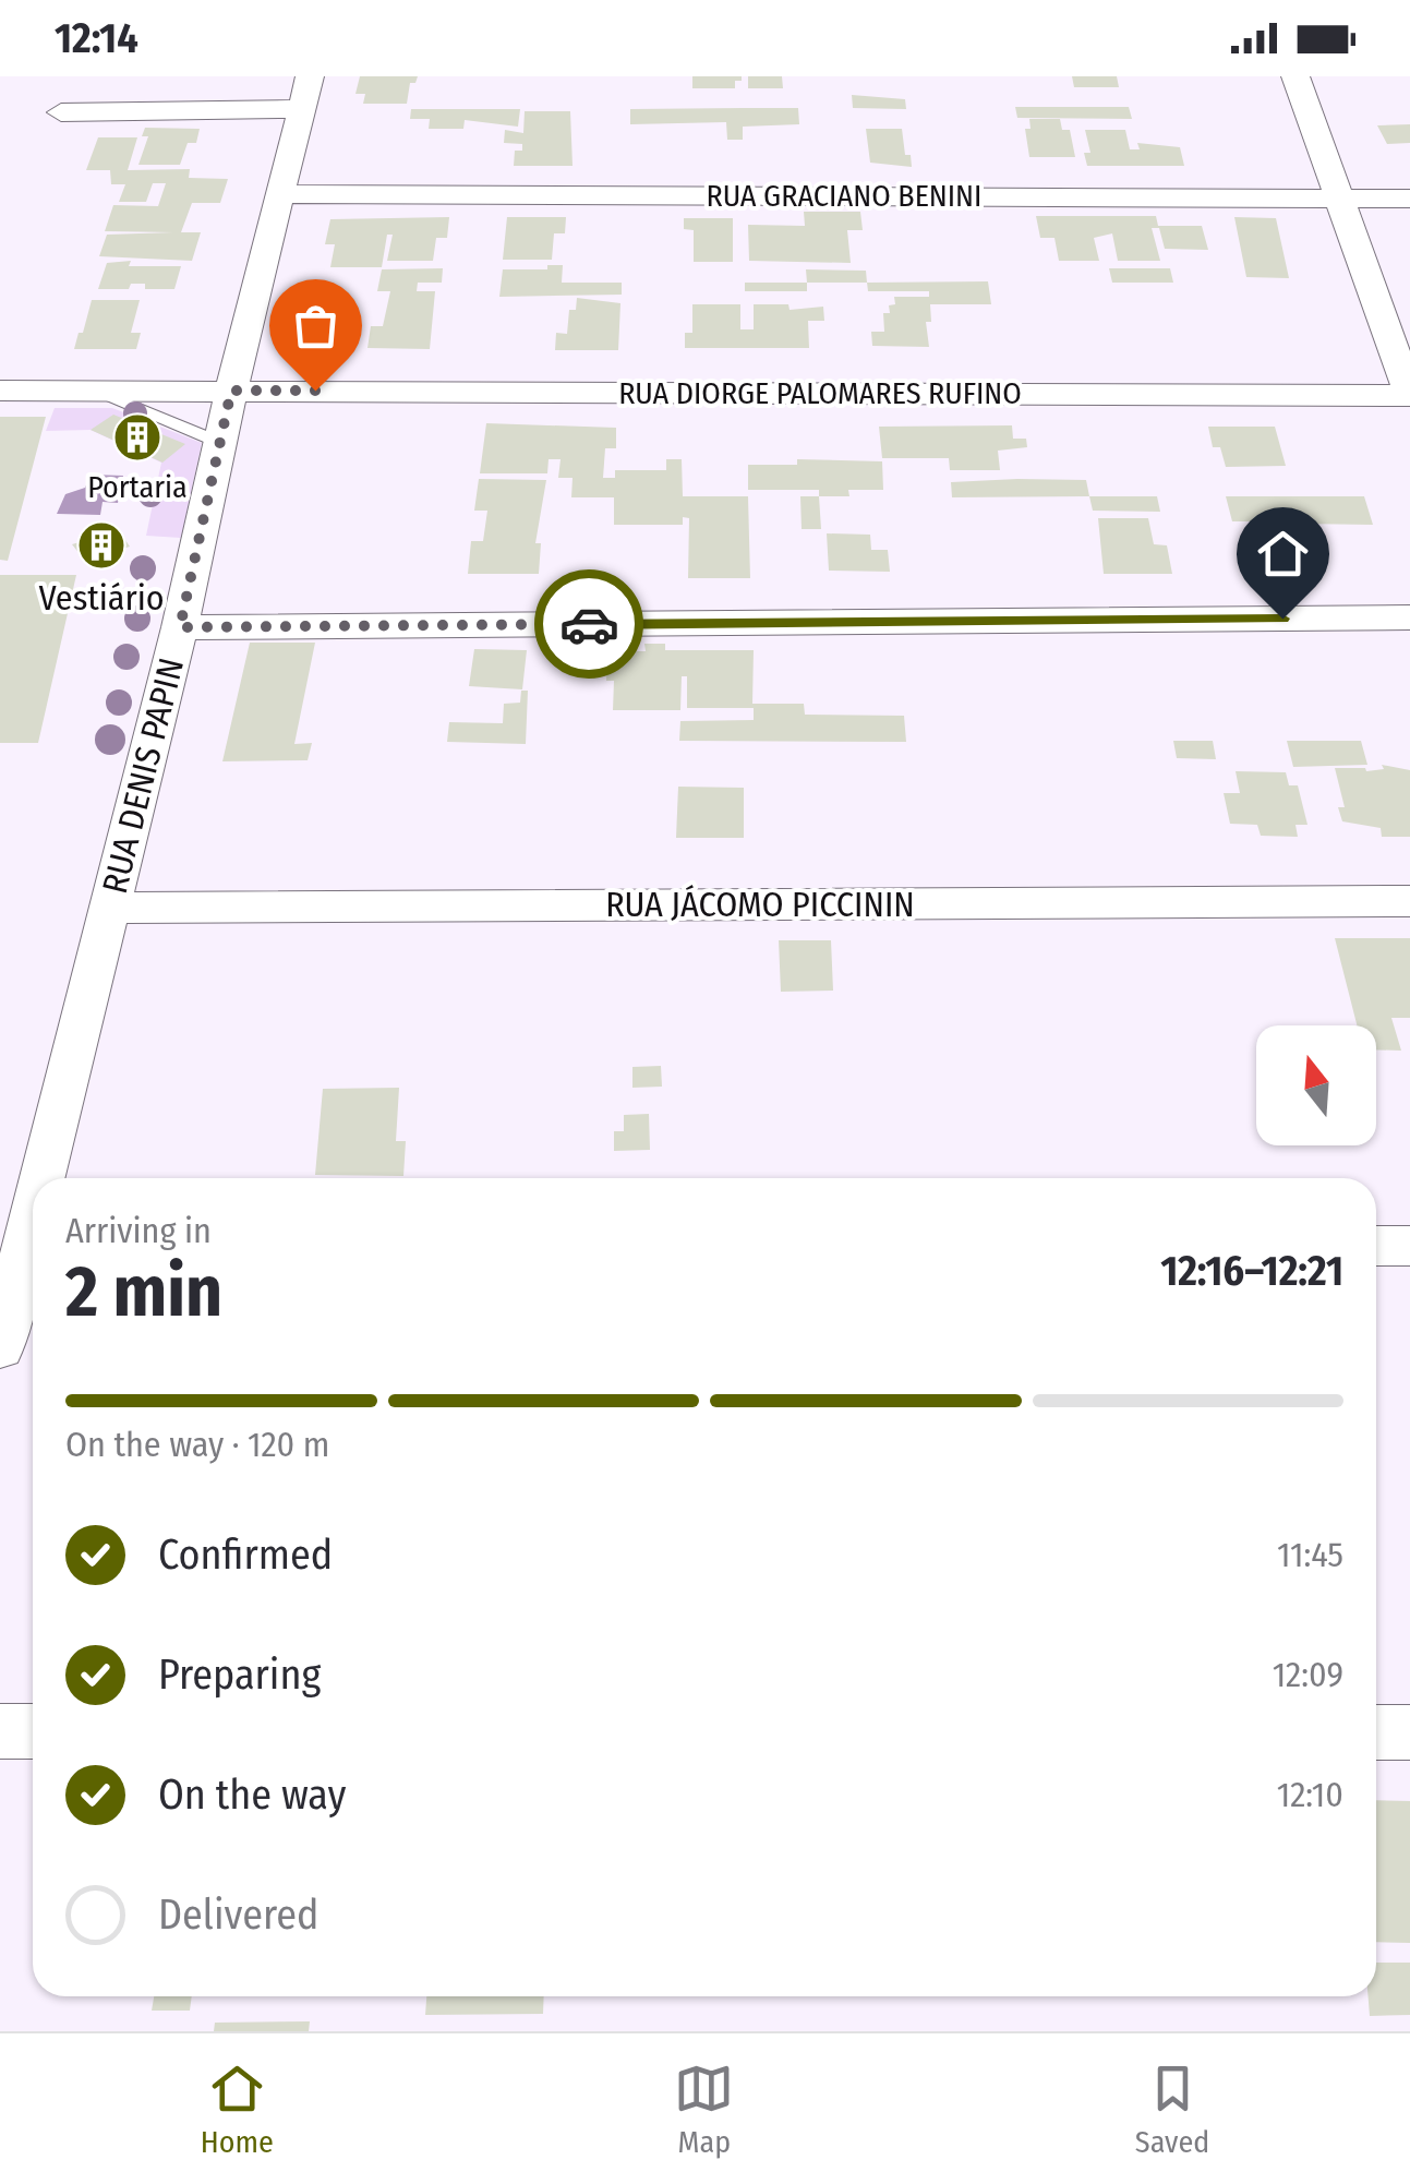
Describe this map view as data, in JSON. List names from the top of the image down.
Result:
{
  "streets": {
    "street": [
      "RUA GRACIANO BENINI",
      "RUA DIORGE PALOMARES RUFINO",
      "RUA DENIS PAPIN",
      "RUA JÁCOMO PICCININ"
    ]
  },
  "crossings": [
    ["RUA GRACIANO BENINI", "RUA DENIS PAPIN"],
    ["RUA DIORGE PALOMARES RUFINO", "RUA DENIS PAPIN"],
    ["RUA DENIS PAPIN", "RUA JÁCOMO PICCININ"]
  ],
  "places": {
    "building": ["Portaria", "Vestiário"]
  },
  "north": "top",
  "page": {
    "status": "12:14",
    "heading": ["2 min", "Arriving in", "12:16–12:21"],
    "bar": "On the way · 120 m",
    "list": [
      ["Confirmed", "11:45"],
      ["Preparing", "12:09"],
      ["On the way", "12:10"],
      "Delivered"
    ],
    "tabs": ["Home", "Map", "Saved"]
  }
}
